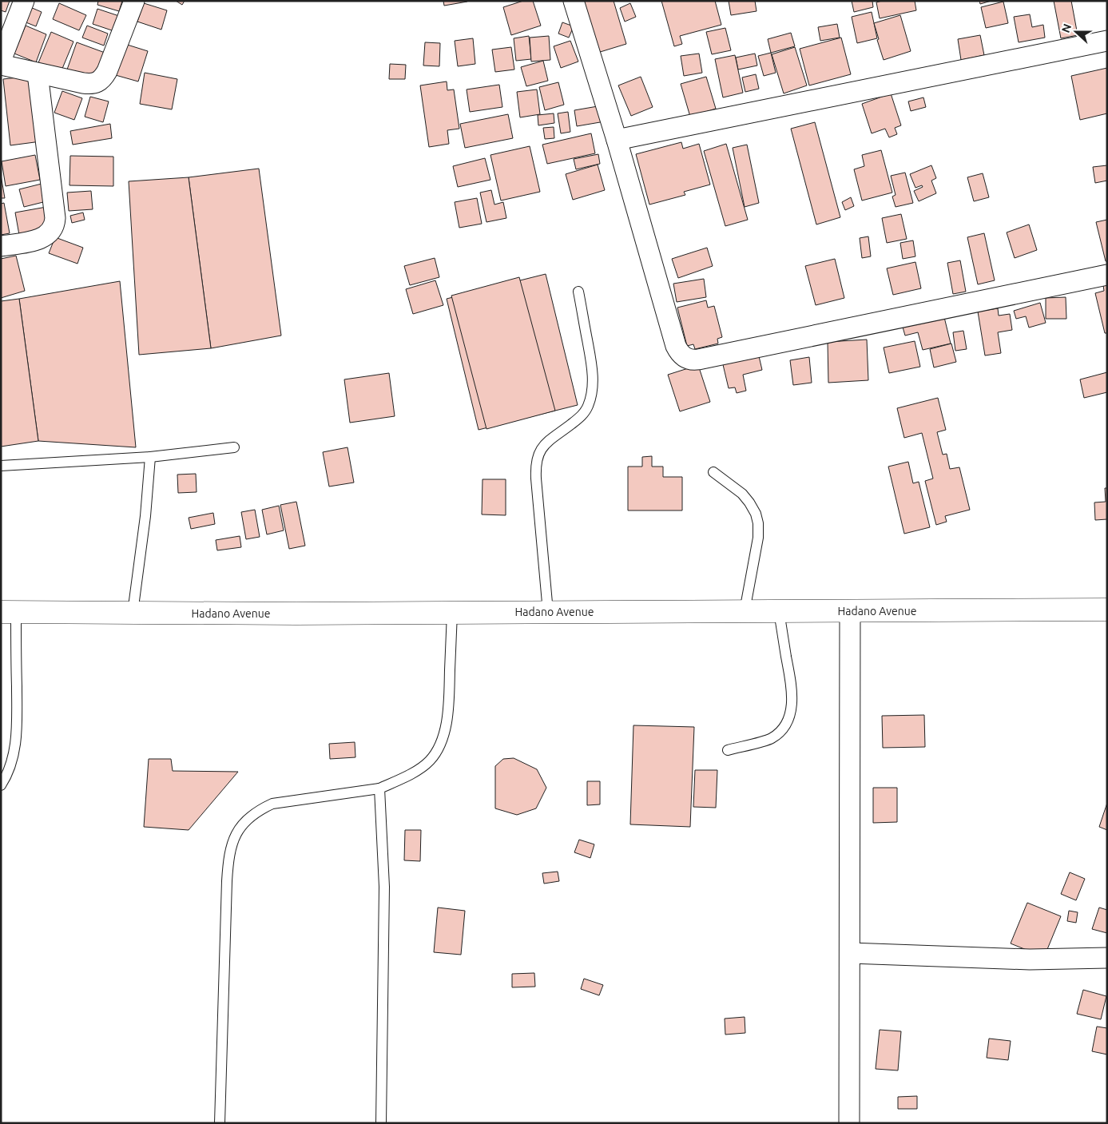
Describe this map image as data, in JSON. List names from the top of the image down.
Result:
{
  "streets": {
    "main road": ["Hadano Avenue"]
  },
  "north": "left"
}
